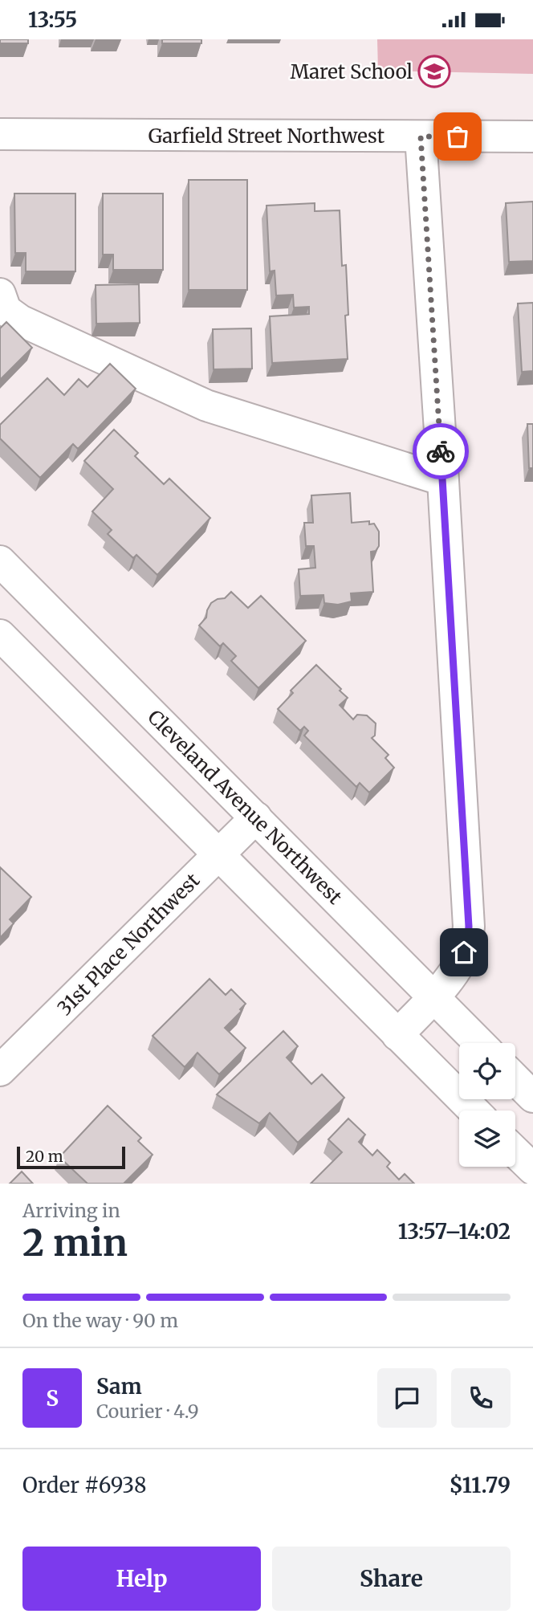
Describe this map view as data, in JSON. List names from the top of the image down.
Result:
{
  "streets": {
    "street": ["Garfield Street Northwest", "Cleveland Avenue Northwest", "31st Place Northwest"]
  },
  "crossings": [
    ["Cleveland Avenue Northwest", "31st Place Northwest"]
  ],
  "places": {
    "school or university": ["Maret School"]
  },
  "scale_bar": "20 m",
  "page": {
    "status": "13:55",
    "scale": "20 m",
    "heading": ["2 min", "Arriving in", "13:57–14:02"],
    "panel": [
      "Sam",
      "Courier · 4.9",
      "Order #6938",
      "$11.79"
    ],
    "bar": "On the way · 90 m",
    "round": "S",
    "buttons": ["Help", "Share"]
  }
}
